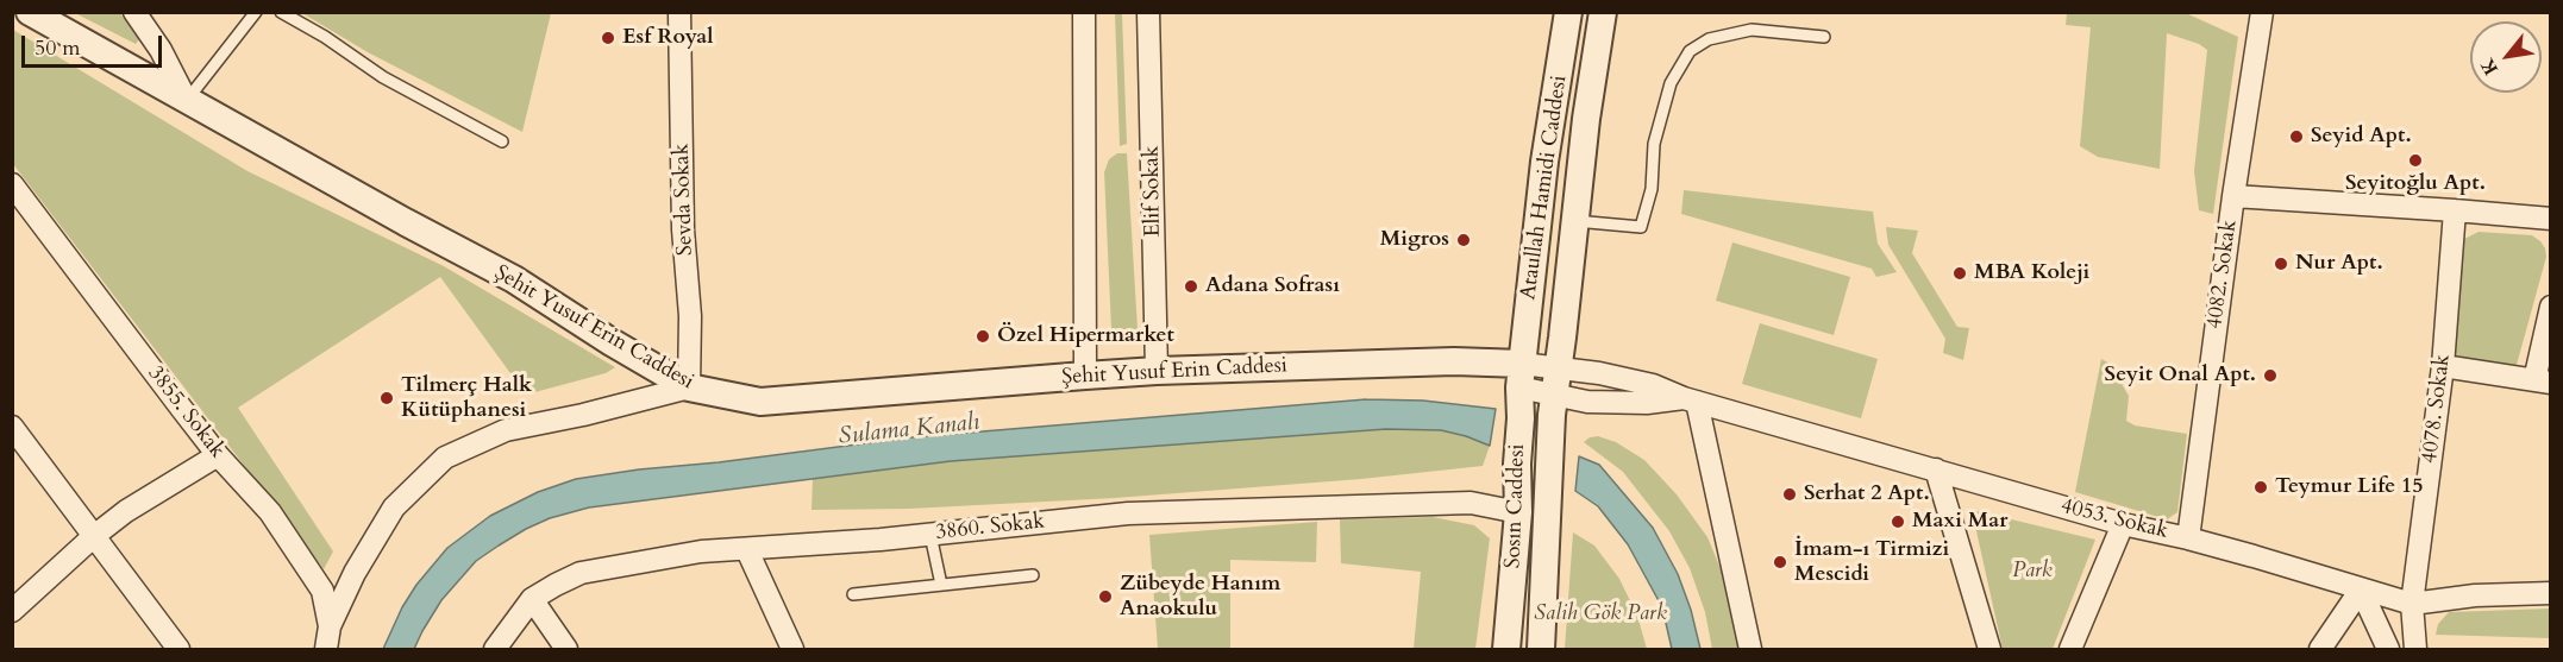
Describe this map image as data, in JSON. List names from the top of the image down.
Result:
{
  "streets": {
    "street": [
      "Ataullah Hamidi Caddesi",
      "Elif Sokak",
      "Sevda Sokak",
      "4082. Sokak",
      "Şehit Yusuf Erin Caddesi",
      "4078. Sokak",
      "3855. Sokak",
      "Sosın Caddesi",
      "4053. Sokak",
      "3860. Sokak"
    ]
  },
  "crossings": [
    ["Ataullah Hamidi Caddesi", "Şehit Yusuf Erin Caddesi"],
    ["Ataullah Hamidi Caddesi", "Sosın Caddesi"],
    ["Ataullah Hamidi Caddesi", "4053. Sokak"],
    ["Elif Sokak", "Şehit Yusuf Erin Caddesi"],
    ["Sevda Sokak", "Şehit Yusuf Erin Caddesi"],
    ["4082. Sokak", "4053. Sokak"],
    ["Şehit Yusuf Erin Caddesi", "Sosın Caddesi"],
    ["Şehit Yusuf Erin Caddesi", "4053. Sokak"],
    ["4078. Sokak", "4053. Sokak"],
    ["Sosın Caddesi", "4053. Sokak"],
    ["Sosın Caddesi", "3860. Sokak"]
  ],
  "water": ["Sulama Kanalı"],
  "parks": ["Park", "Salih Gök Park"],
  "places": [
    "Esf Royal",
    "Seyid Apt.",
    "Seyitoğlu Apt.",
    "Migros",
    "Nur Apt.",
    "MBA Koleji",
    "Adana Sofrası",
    "Özel Hipermarket",
    "Seyit Onal Apt.",
    "Tilmerç Halk Kütüphanesi",
    "Teymur Life 15",
    "Serhat 2 Apt.",
    "Maxi Mar",
    "İmam-ı Tirmizi Mescidi",
    "Zübeyde Hanım Anaokulu"
  ],
  "scale_bar": "50 m",
  "north": "bottom left"
}
